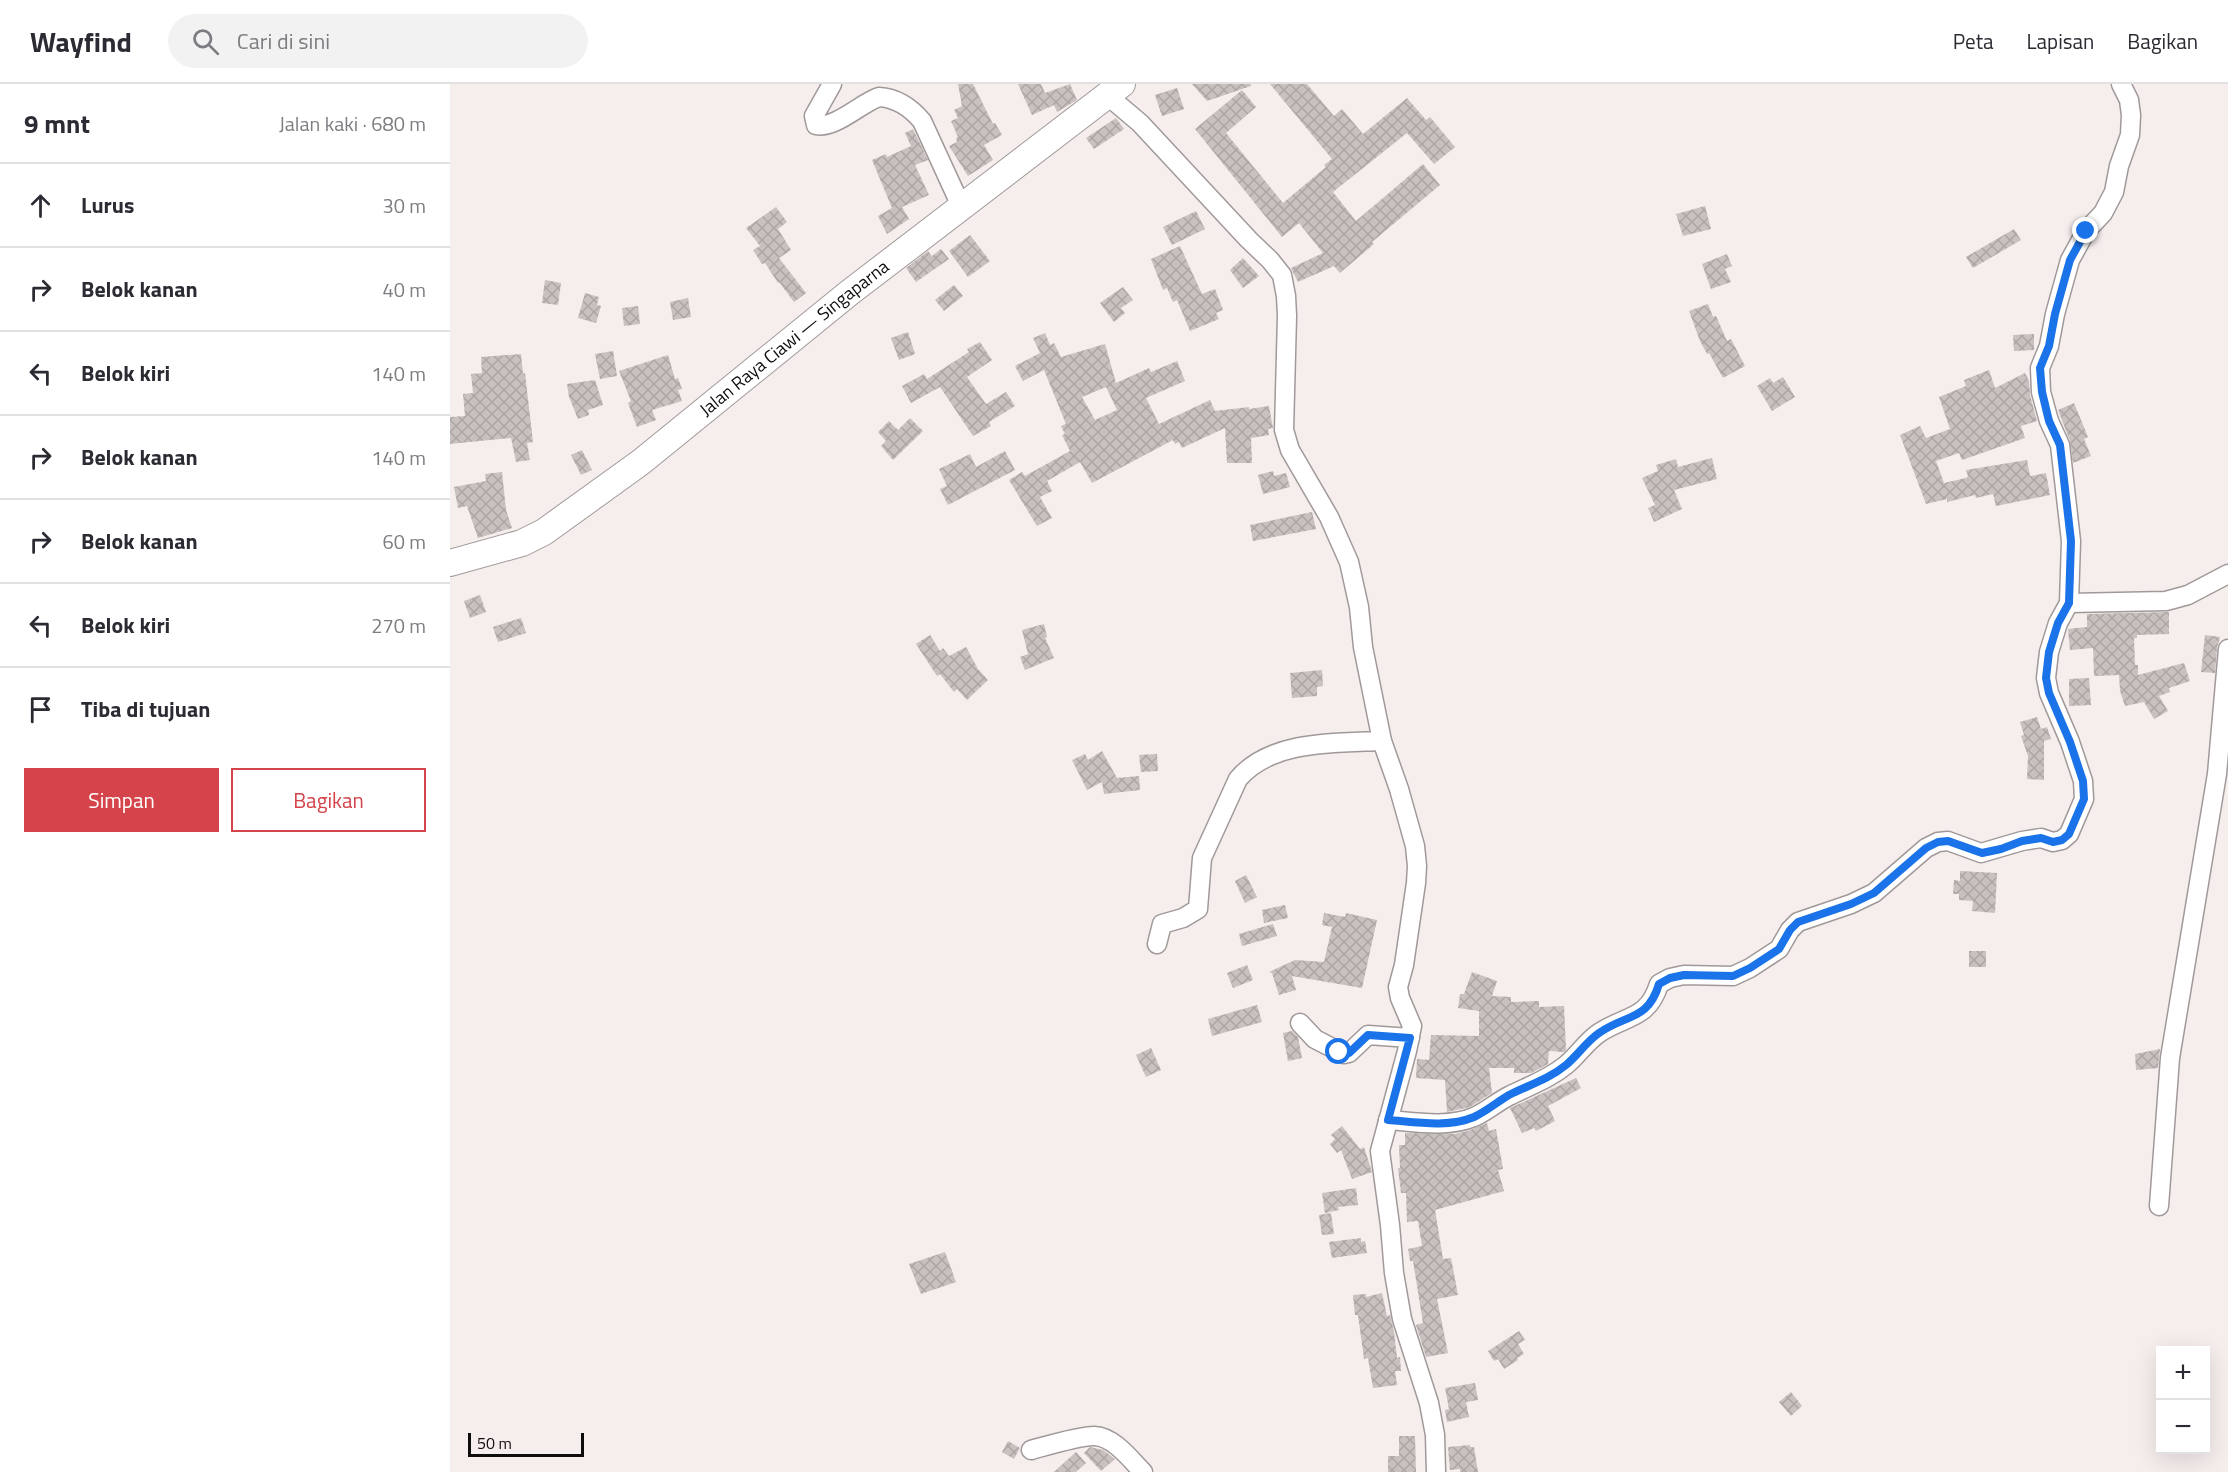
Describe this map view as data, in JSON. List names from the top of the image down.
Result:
{
  "streets": {
    "main road": ["Jalan Raya Ciawi — Singaparna"]
  },
  "scale_bar": "50 m",
  "page": {
    "header": "Wayfind",
    "search": "Cari di sini",
    "nav": ["Peta", "Lapisan", "Bagikan"],
    "heading": ["9 mnt", "Jalan kaki · 680 m"],
    "list": [
      ["Lurus", "30 m"],
      ["Belok kanan", "40 m"],
      ["Belok kiri", "140 m"],
      ["Belok kanan", "140 m"],
      ["Belok kanan", "60 m"],
      ["Belok kiri", "270 m"],
      "Tiba di tujuan"
    ],
    "buttons": ["Simpan", "Bagikan"],
    "map_buttons": ["+", "−"],
    "scale": "50 m"
  }
}
